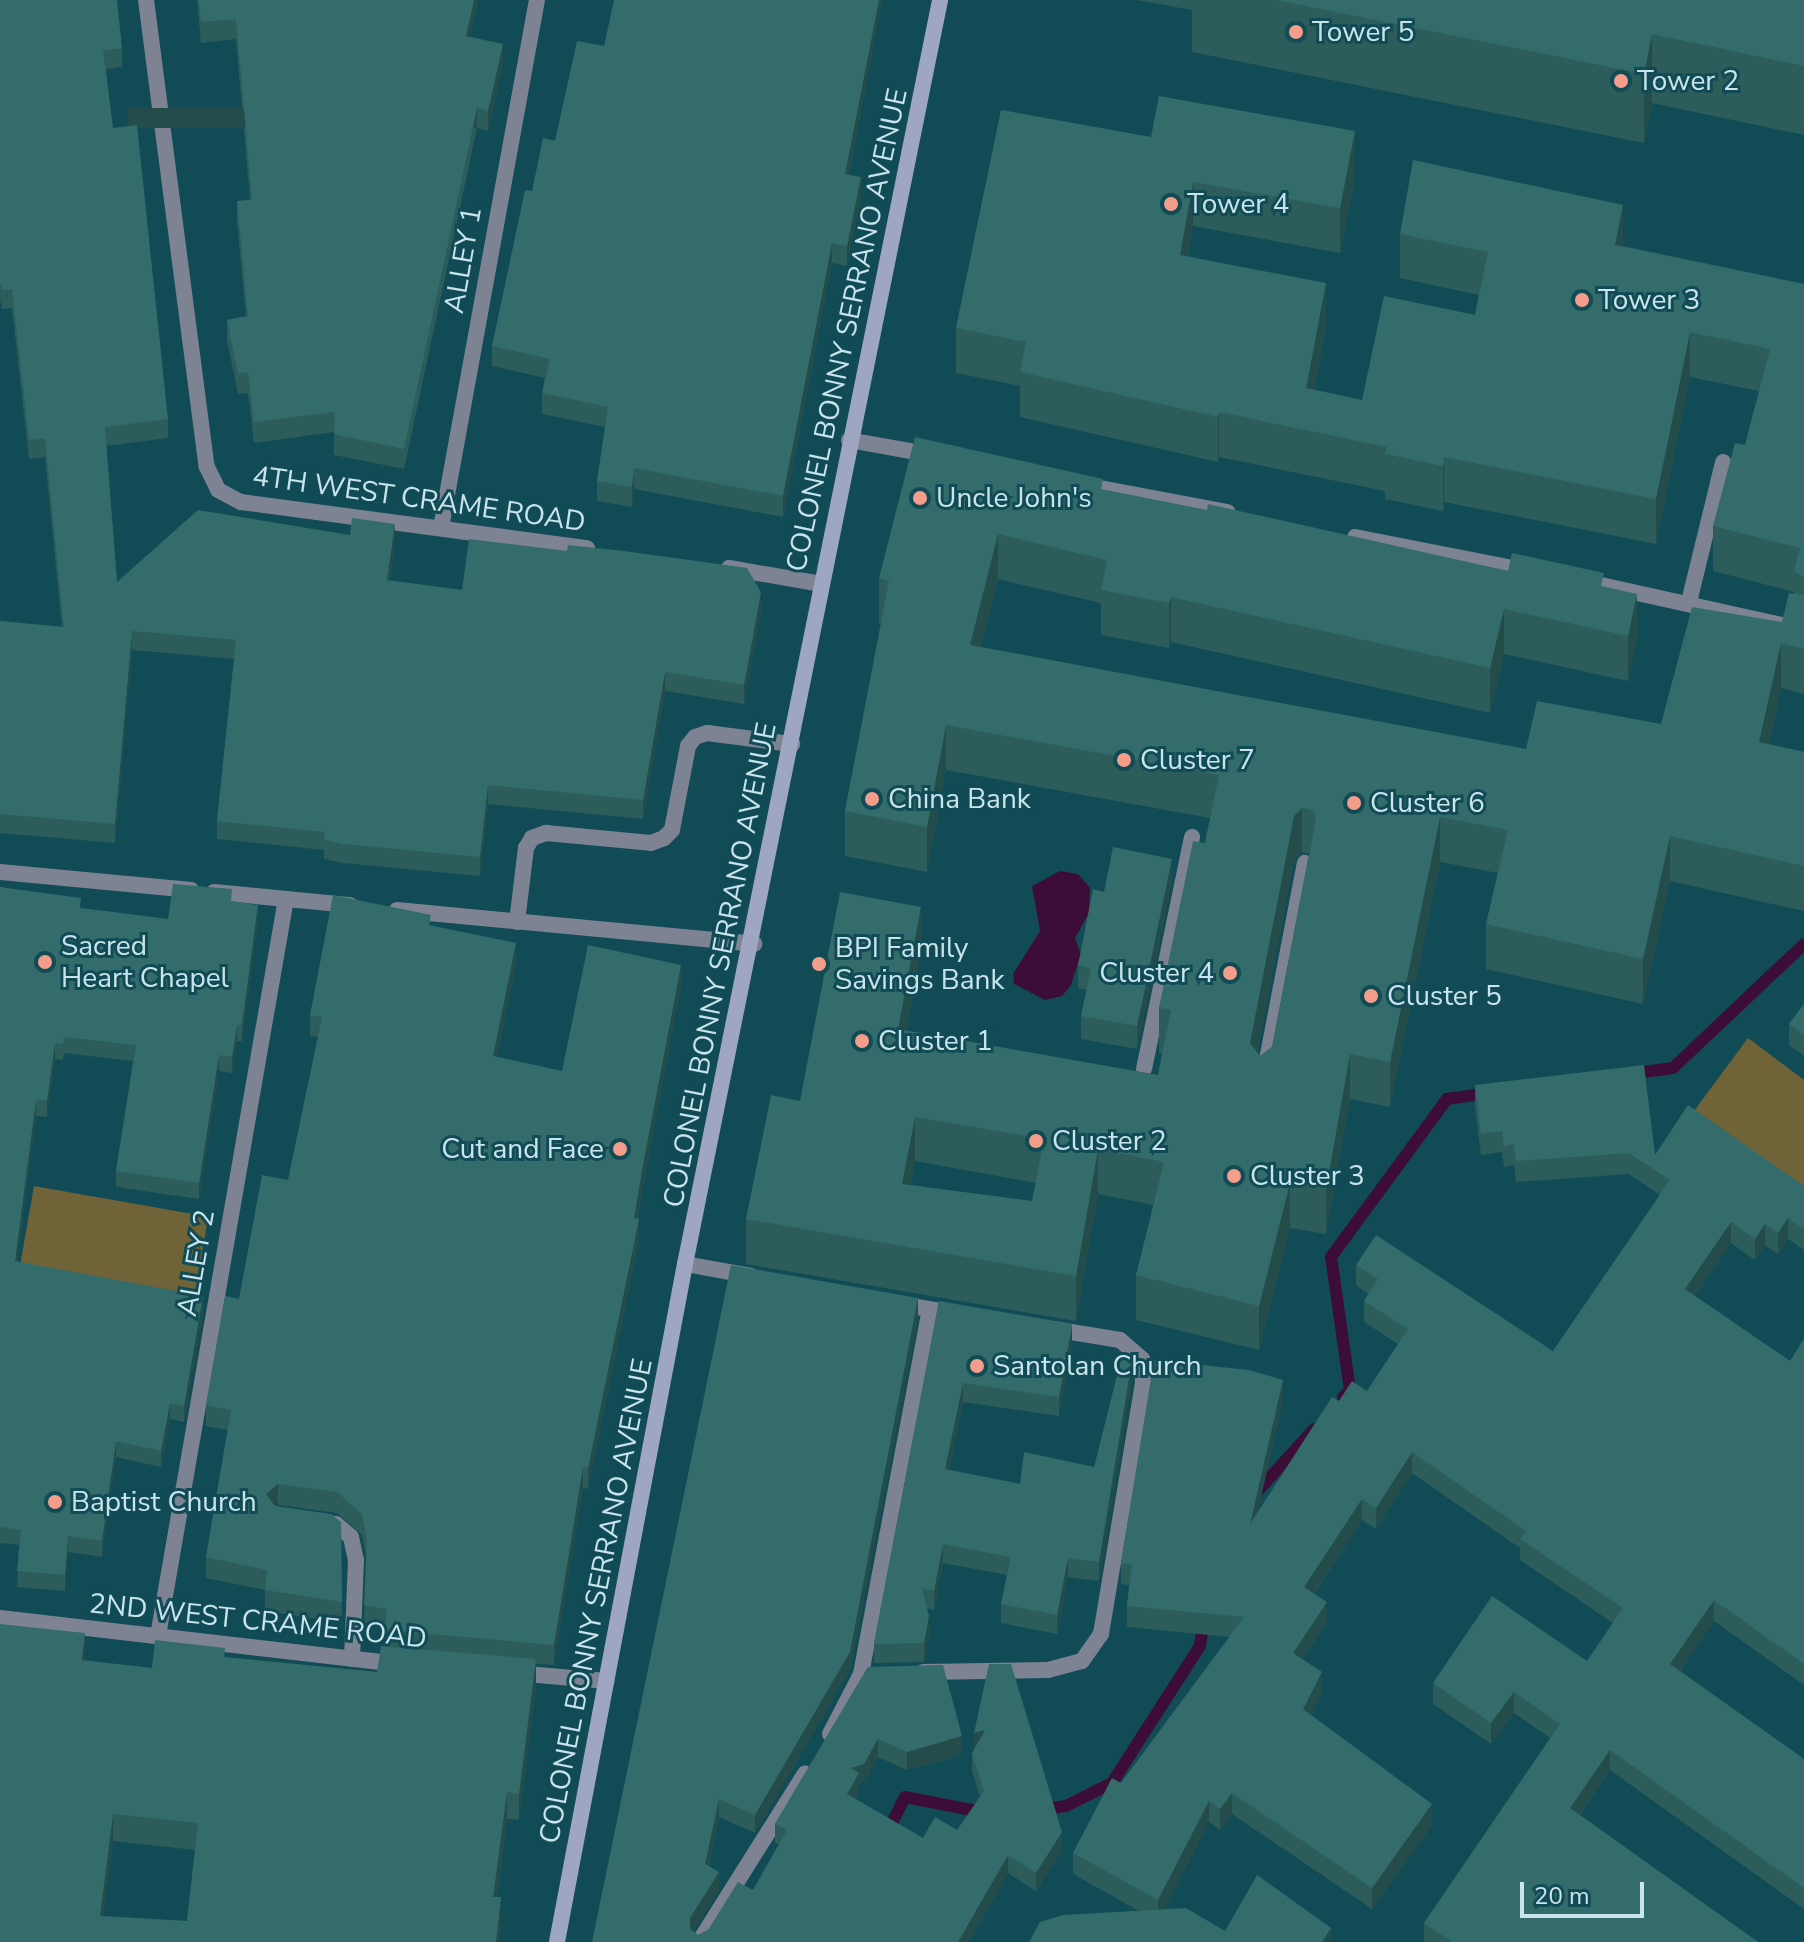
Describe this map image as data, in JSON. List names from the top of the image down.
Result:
{
  "streets": {
    "main road": ["COLONEL BONNY SERRANO AVENUE"],
    "street": [
      "ALLEY 1",
      "4TH WEST CRAME ROAD",
      "ALLEY 2",
      "2ND WEST CRAME ROAD"
    ]
  },
  "crossings": [
    ["ALLEY 1", "4TH WEST CRAME ROAD"],
    ["ALLEY 2", "2ND WEST CRAME ROAD"]
  ],
  "places": [
    "Tower 5",
    "Tower 2",
    "Tower 4",
    "Tower 3",
    "Uncle John's",
    "Cluster 7",
    "China Bank",
    "Cluster 6",
    "Sacred Heart Chapel",
    "BPI Family Savings Bank",
    "Cluster 4",
    "Cluster 5",
    "Cluster 1",
    "Cluster 2",
    "Cut and Face",
    "Cluster 3",
    "Santolan Church",
    "Baptist Church"
  ],
  "scale_bar": "20 m"
}
